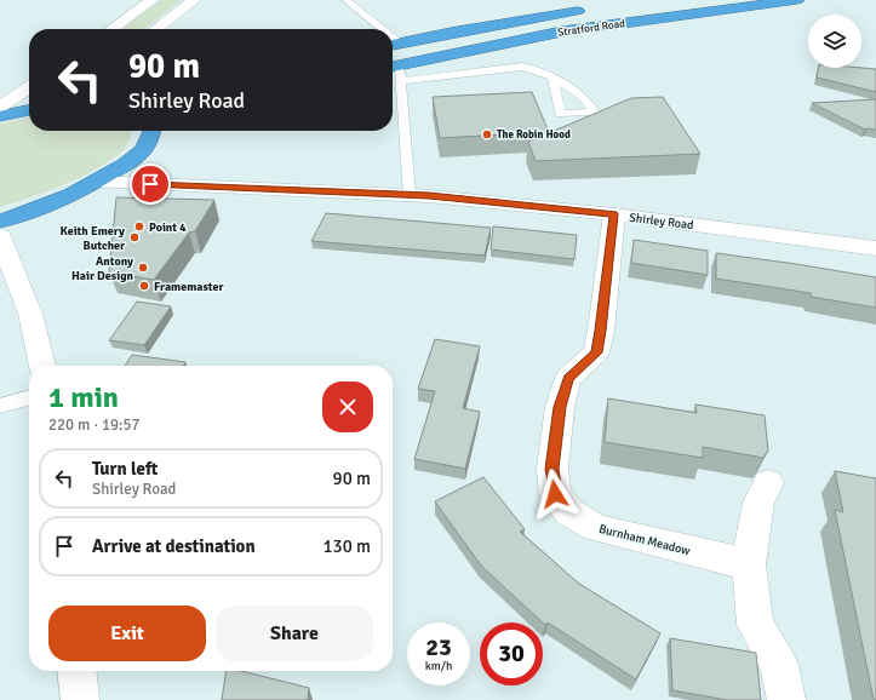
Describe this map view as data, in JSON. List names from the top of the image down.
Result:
{
  "streets": {
    "highway": ["Stratford Road"],
    "street": ["Shirley Road", "Burnham Meadow"]
  },
  "crossings": [
    ["Shirley Road", "Burnham Meadow"]
  ],
  "places": [
    "The Robin Hood",
    "Point 4",
    "Keith Emery Butcher",
    "Antony Hair Design",
    "Framemaster"
  ],
  "page": {
    "turn": ["90 m", "Shirley Road"],
    "heading": ["1 min", "220 m · 19:57"],
    "list": [
      {
        "name": "Turn left",
        "note": "Shirley Road",
        "value": "90 m"
      },
      {
        "name": "Arrive at destination",
        "value": "130 m"
      }
    ],
    "buttons": ["Exit", "Share"],
    "speed": "23 km/h",
    "limit": "30"
  }
}
